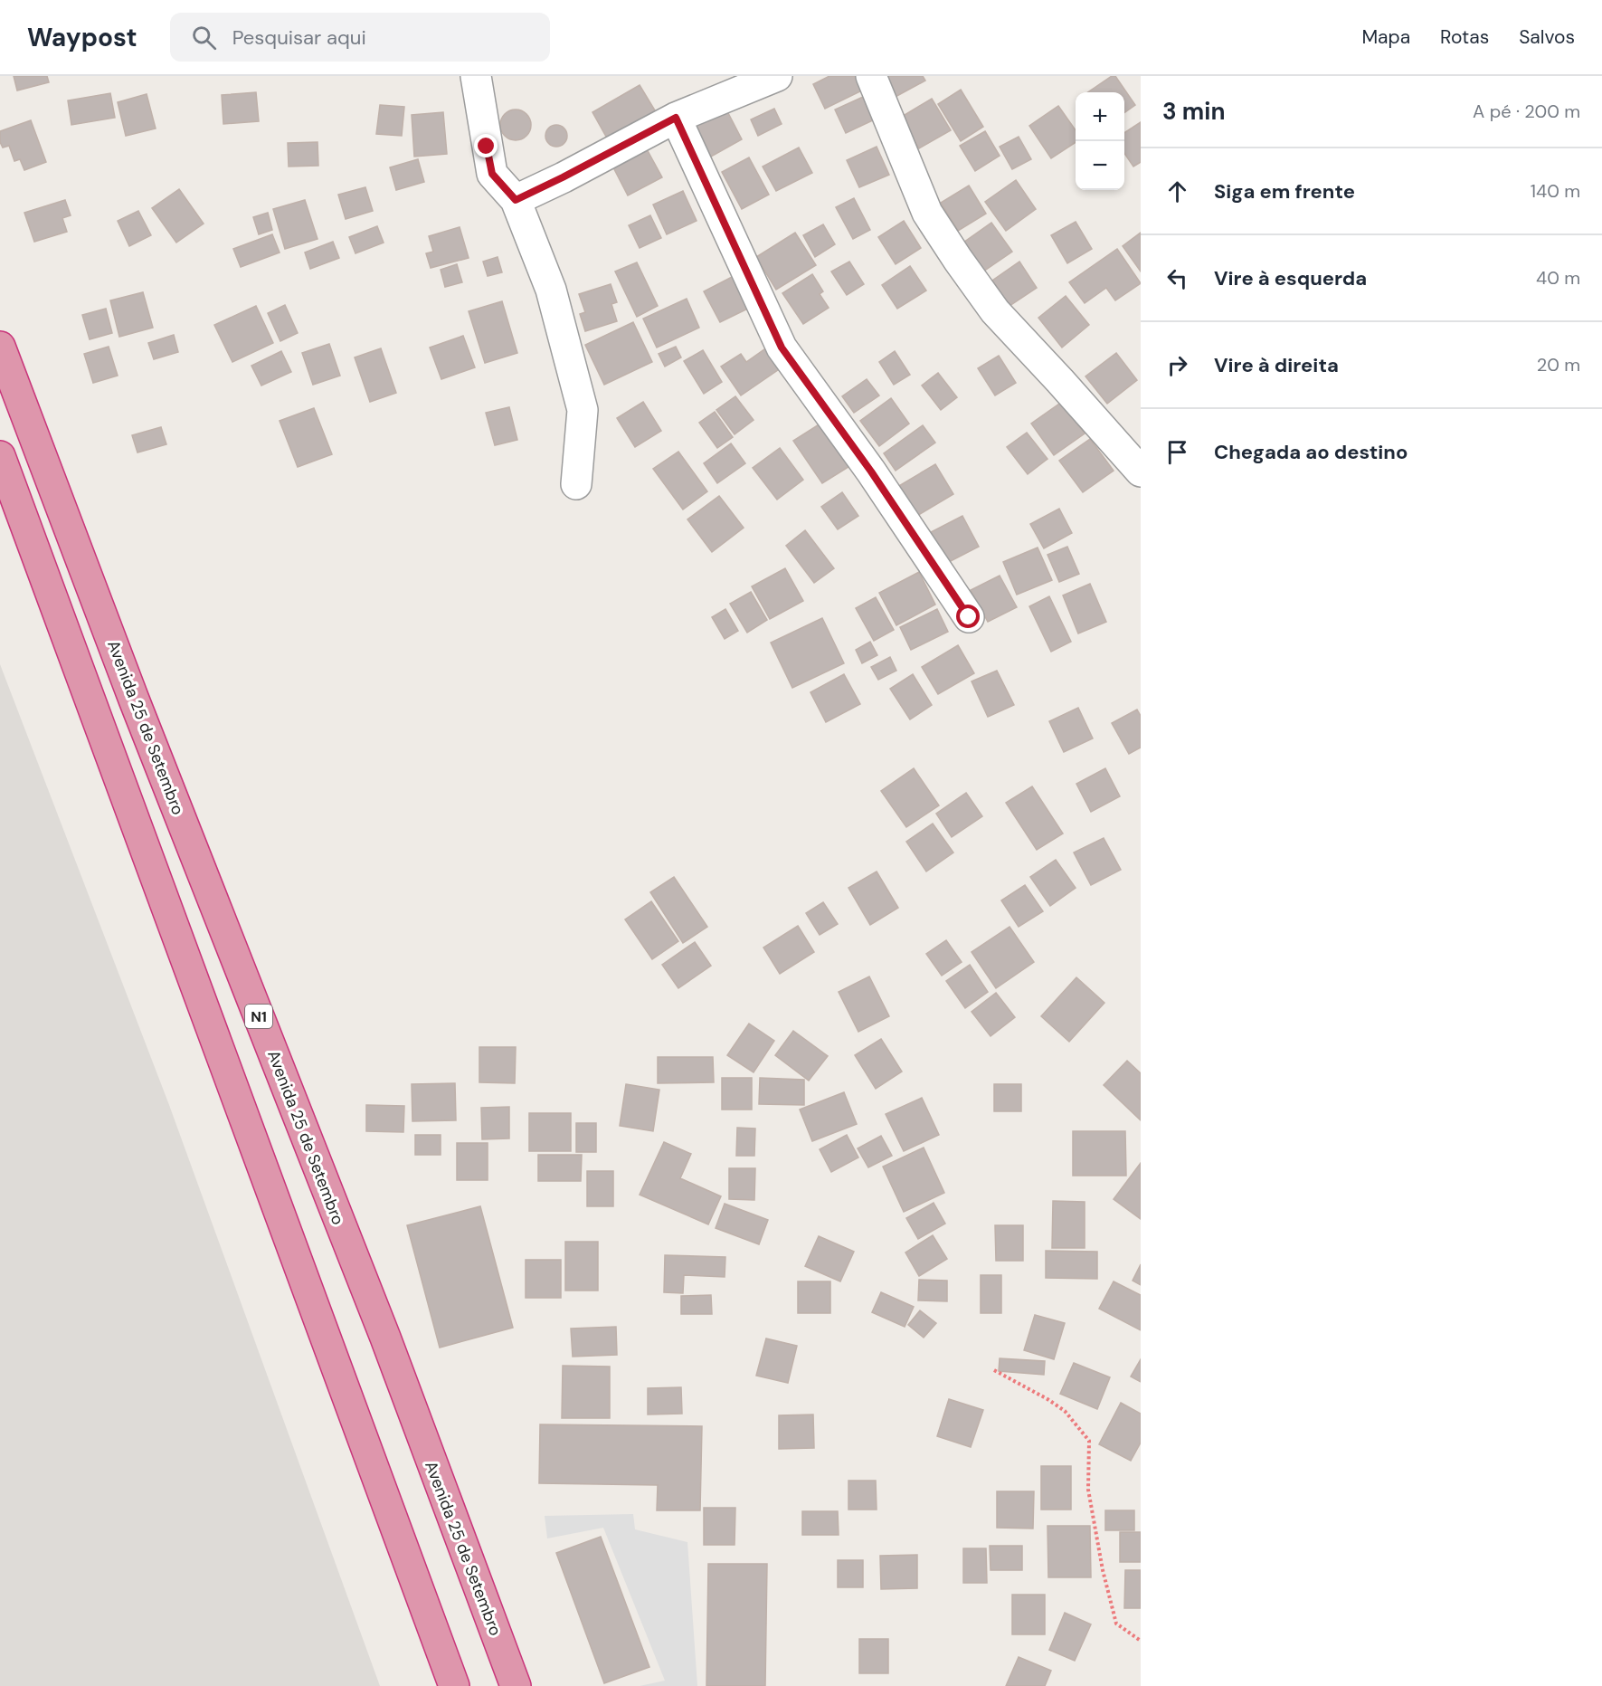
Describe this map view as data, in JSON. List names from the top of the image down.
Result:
{
  "streets": {
    "highway": ["Avenida 25 de Setembro", "N1"]
  },
  "page": {
    "header": "Waypost",
    "search": "Pesquisar aqui",
    "nav": ["Mapa", "Rotas", "Salvos"],
    "heading": ["3 min", "A pé · 200 m"],
    "map_buttons": ["+", "−"],
    "list": [
      ["Siga em frente", "140 m"],
      ["Vire à esquerda", "40 m"],
      ["Vire à direita", "20 m"],
      "Chegada ao destino"
    ]
  }
}
